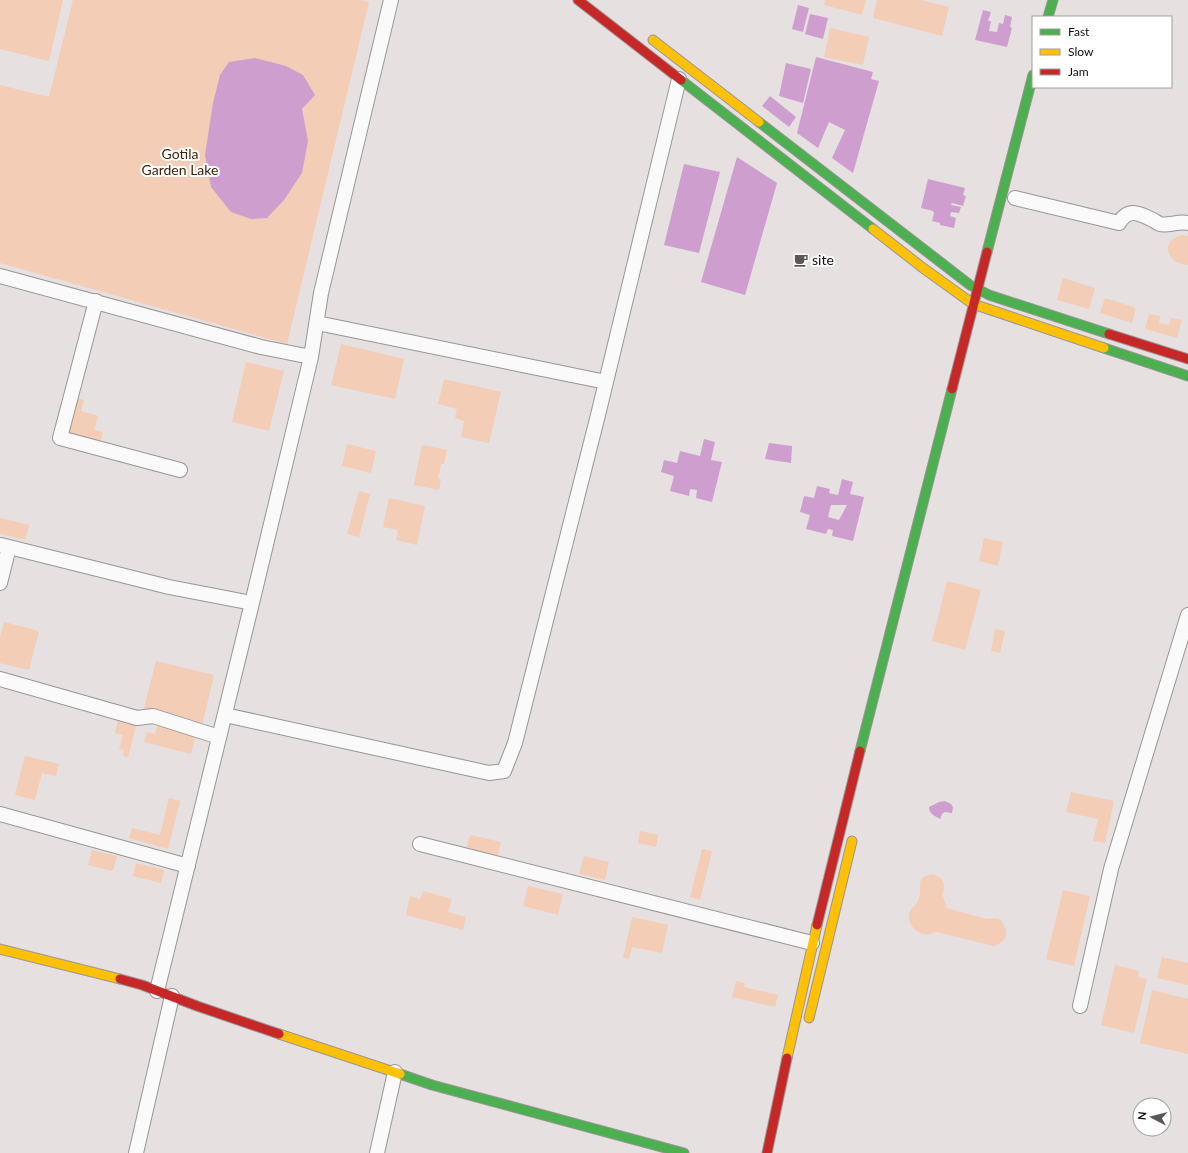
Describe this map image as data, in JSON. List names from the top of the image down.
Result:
{
  "parks": ["Gotila Garden Lake"],
  "places": {
    "cafe": ["site"]
  },
  "legend": ["Fast", "Slow", "Jam"],
  "north": "left"
}
